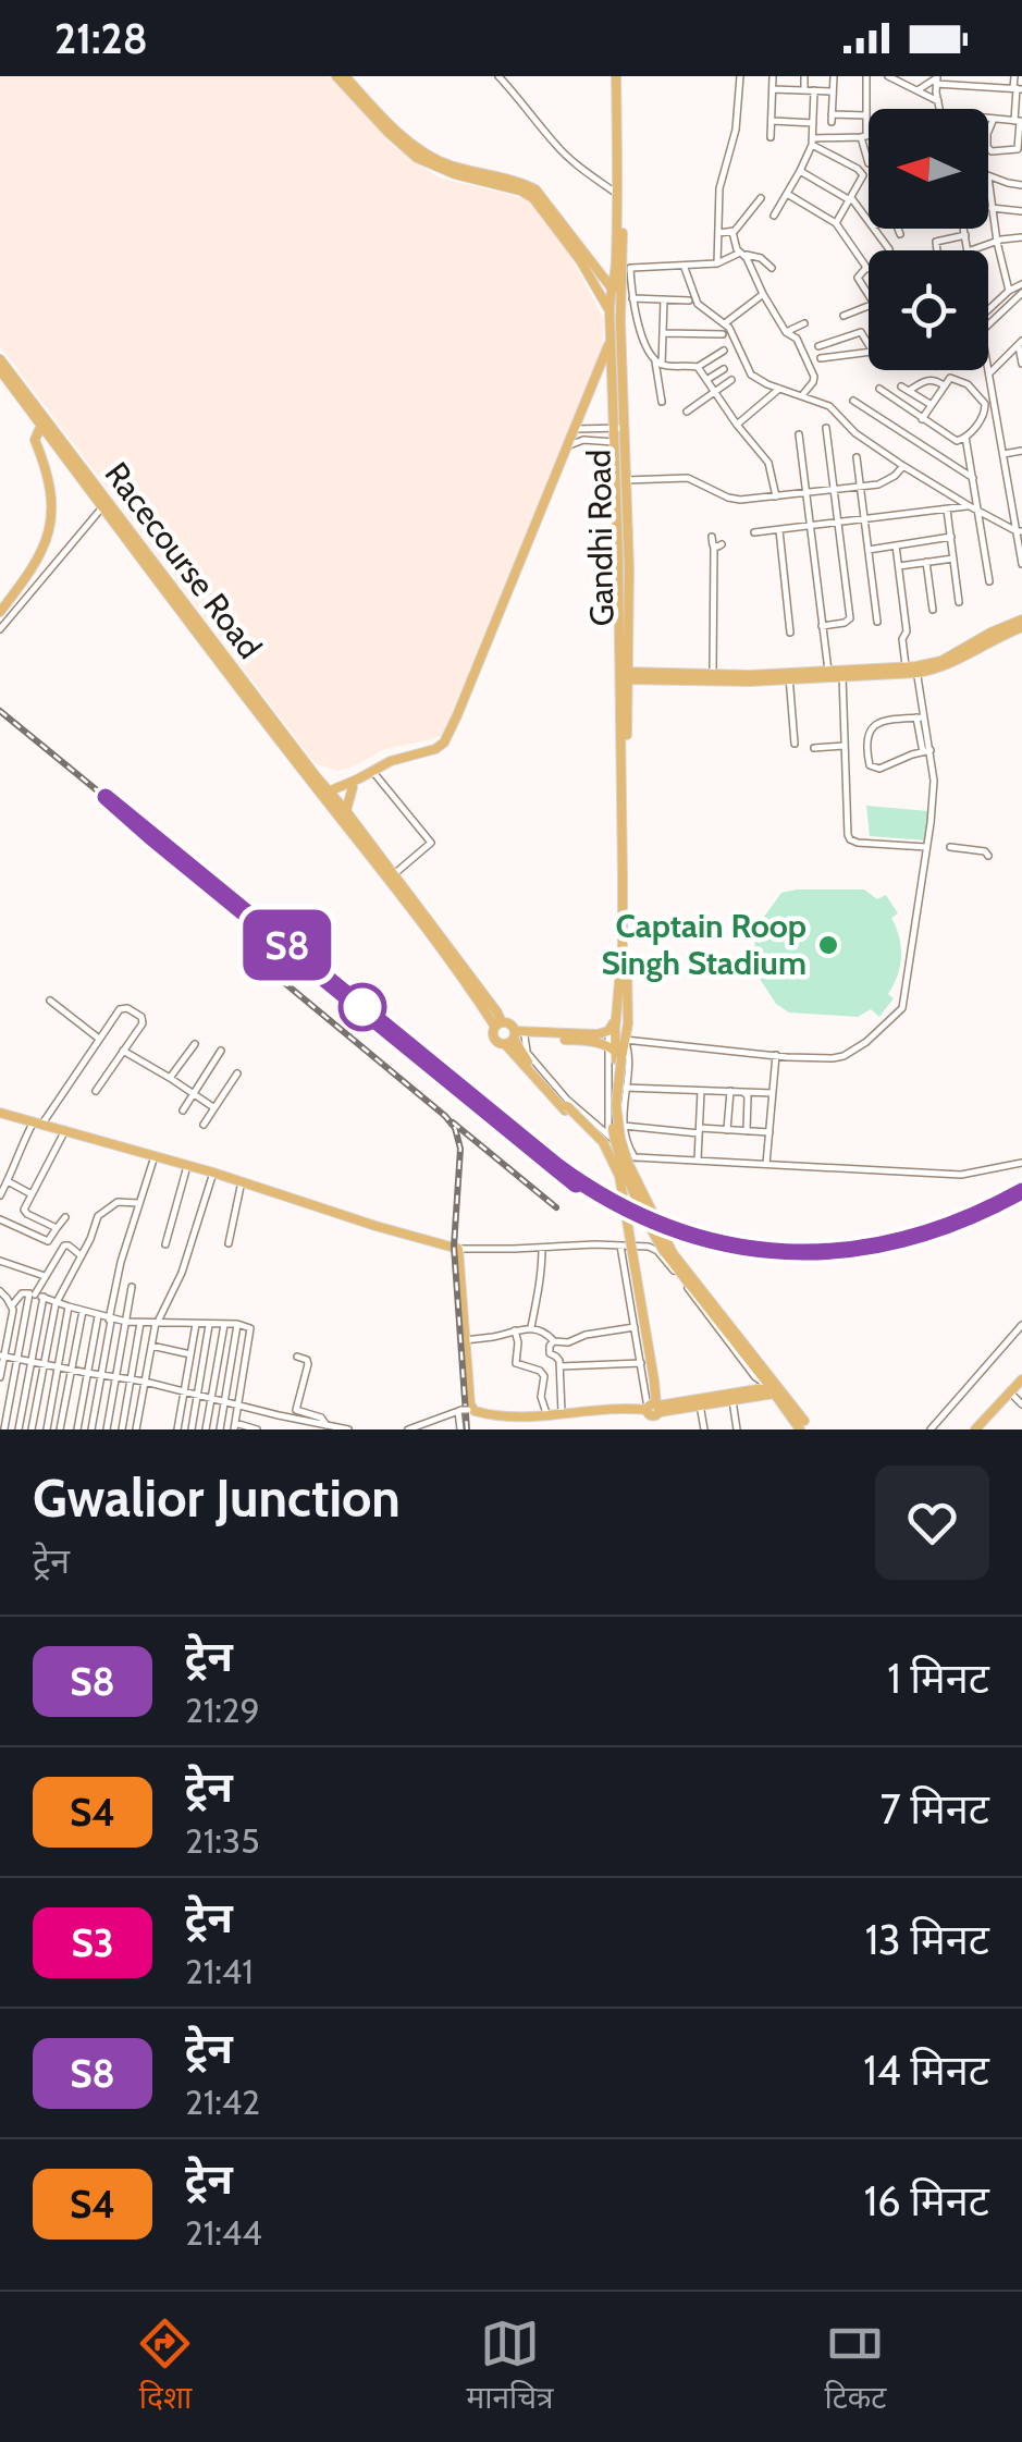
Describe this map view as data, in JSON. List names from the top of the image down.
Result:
{
  "streets": {
    "main road": ["Gandhi Road", "Racecourse Road"]
  },
  "places": ["Captain Roop Singh Stadium"],
  "north": "left",
  "page": {
    "status": "21:28",
    "on_map": "S8",
    "heading": ["Gwalior Junction", "ट्रेन"],
    "list": [
      {
        "mark": "S8",
        "name": "ट्रेन",
        "note": "21:29",
        "value": "1 मिनट"
      },
      {
        "mark": "S4",
        "name": "ट्रेन",
        "note": "21:35",
        "value": "7 मिनट"
      },
      {
        "mark": "S3",
        "name": "ट्रेन",
        "note": "21:41",
        "value": "13 मिनट"
      },
      {
        "mark": "S8",
        "name": "ट्रेन",
        "note": "21:42",
        "value": "14 मिनट"
      },
      {
        "mark": "S4",
        "name": "ट्रेन",
        "note": "21:44",
        "value": "16 मिनट"
      }
    ],
    "tabs": ["दिशा", "मानचित्र", "टिकट"]
  }
}
